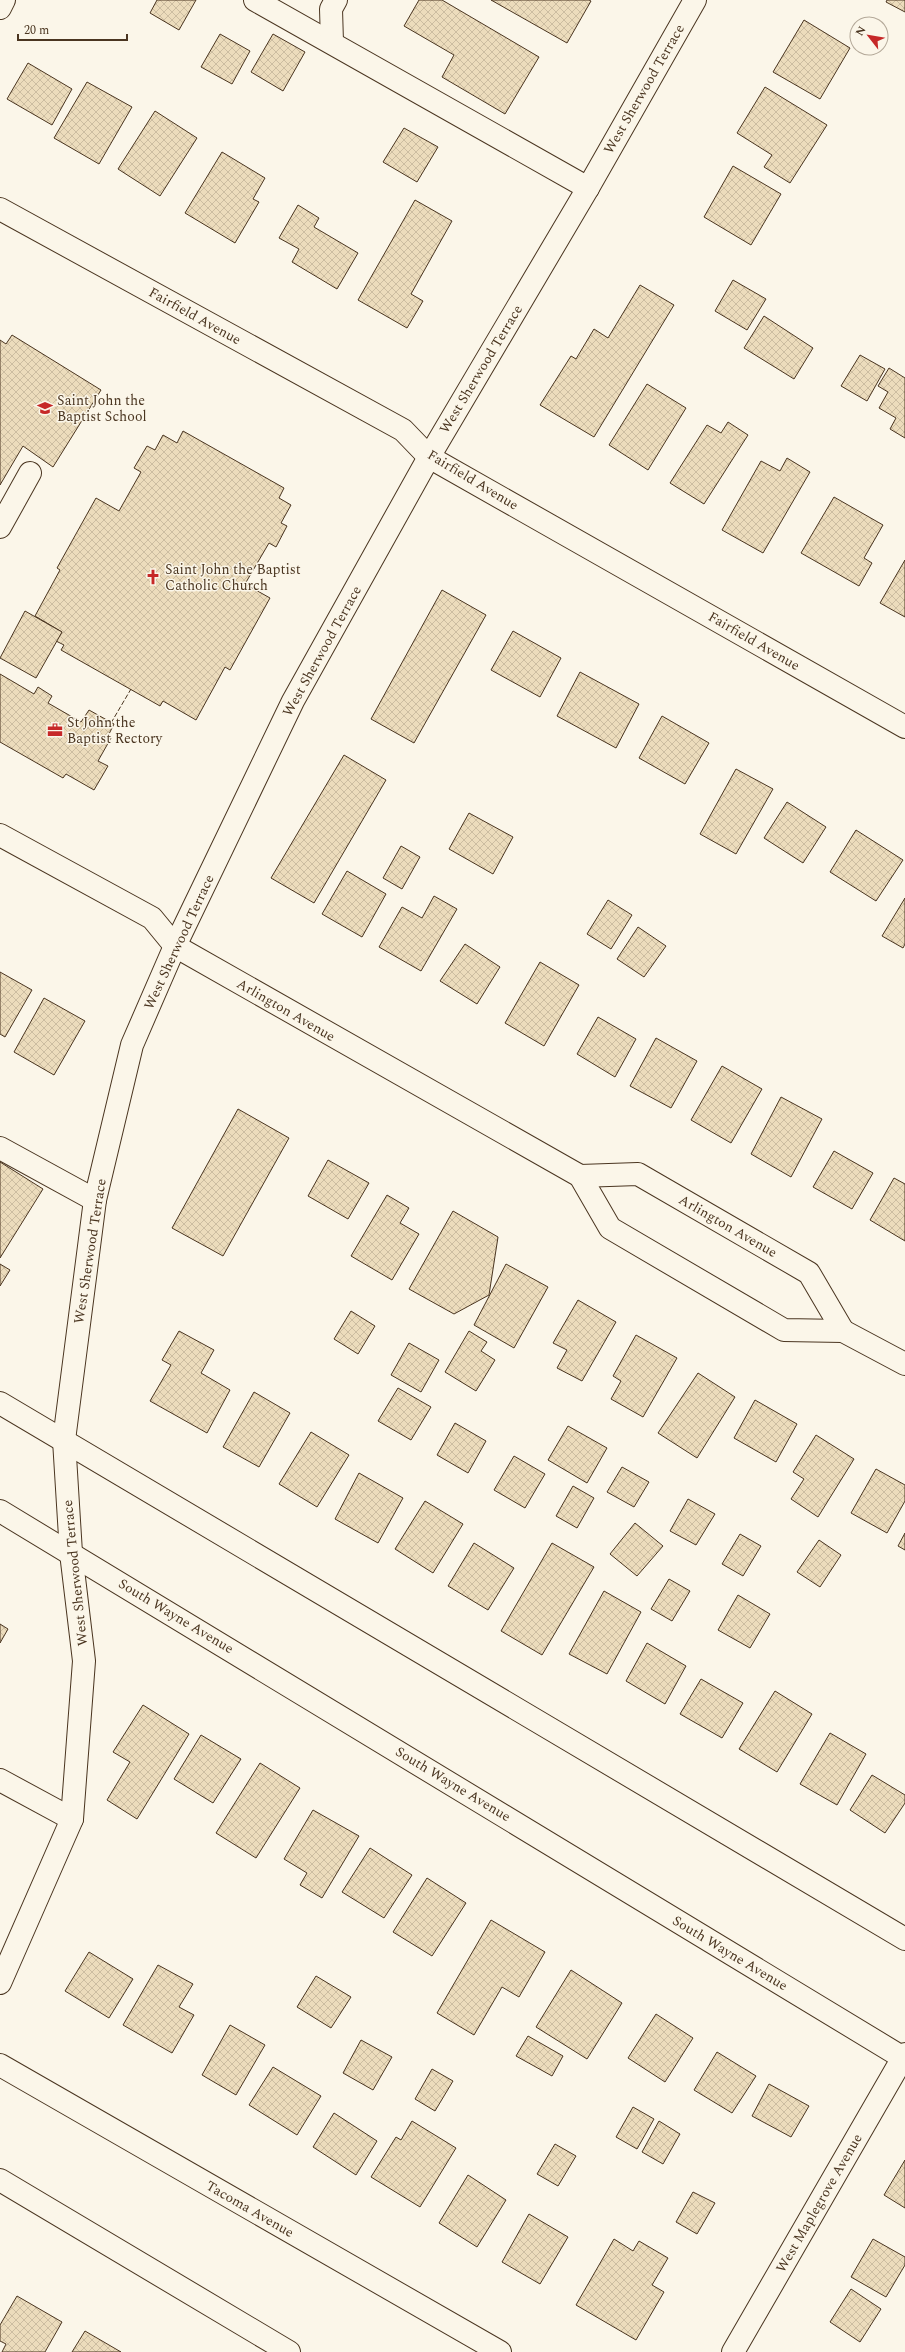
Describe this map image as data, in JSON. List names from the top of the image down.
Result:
{
  "streets": {
    "street": [
      "West Sherwood Terrace",
      "Fairfield Avenue",
      "Arlington Avenue",
      "South Wayne Avenue",
      "West Maplegrove Avenue",
      "Tacoma Avenue"
    ]
  },
  "crossings": [
    ["West Sherwood Terrace", "Fairfield Avenue"],
    ["West Sherwood Terrace", "Arlington Avenue"],
    ["West Sherwood Terrace", "South Wayne Avenue"],
    ["South Wayne Avenue", "West Maplegrove Avenue"]
  ],
  "places": {
    "school or university": ["Saint John the Baptist School"],
    "church": ["Saint John the Baptist Catholic Church"],
    "office": ["St John the Baptist Rectory"]
  },
  "scale_bar": "20 m",
  "north": "top left"
}
